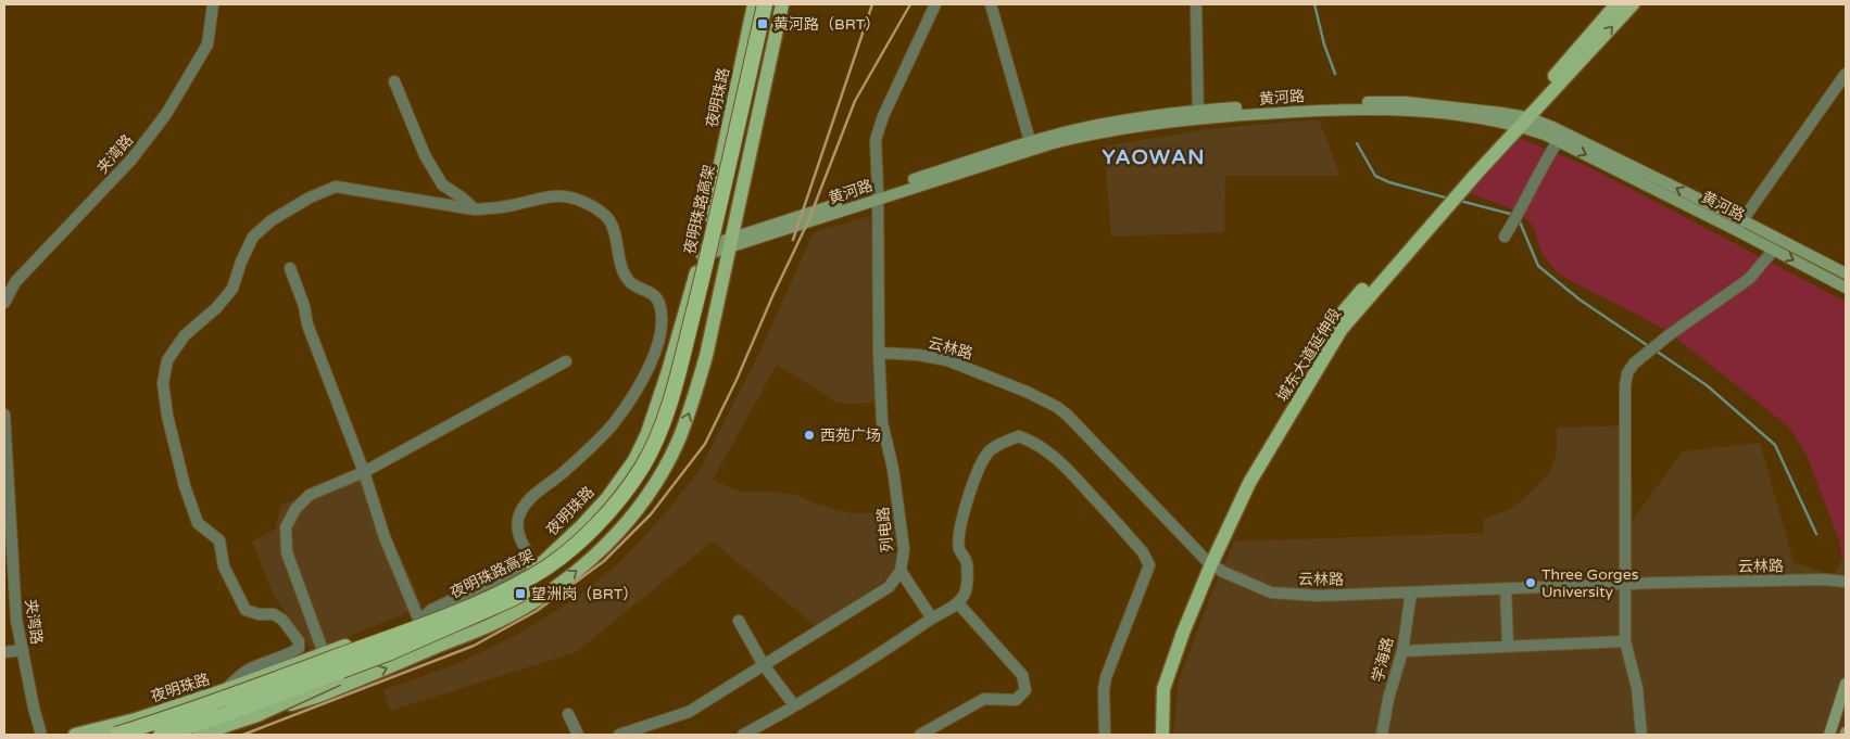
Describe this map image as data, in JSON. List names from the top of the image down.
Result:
{
  "streets": {
    "highway": ["夜明珠路高架"],
    "main road": ["夜明珠路", "黄河路", "城东大道延伸段"],
    "street": [
      "夹湾路",
      "云林路",
      "列电路",
      "学海路"
    ]
  },
  "crossings": [
    ["夜明珠路", "黄河路"],
    ["黄河路", "城东大道延伸段"],
    ["黄河路", "列电路"],
    ["云林路", "城东大道延伸段"],
    ["云林路", "列电路"],
    ["云林路", "学海路"]
  ],
  "districts": ["YAOWAN"],
  "places": {
    "transit": ["黄河路（BRT）", "望洲岗（BRT）"],
    "other": ["西苑广场", "Three Gorges University"]
  }
}
